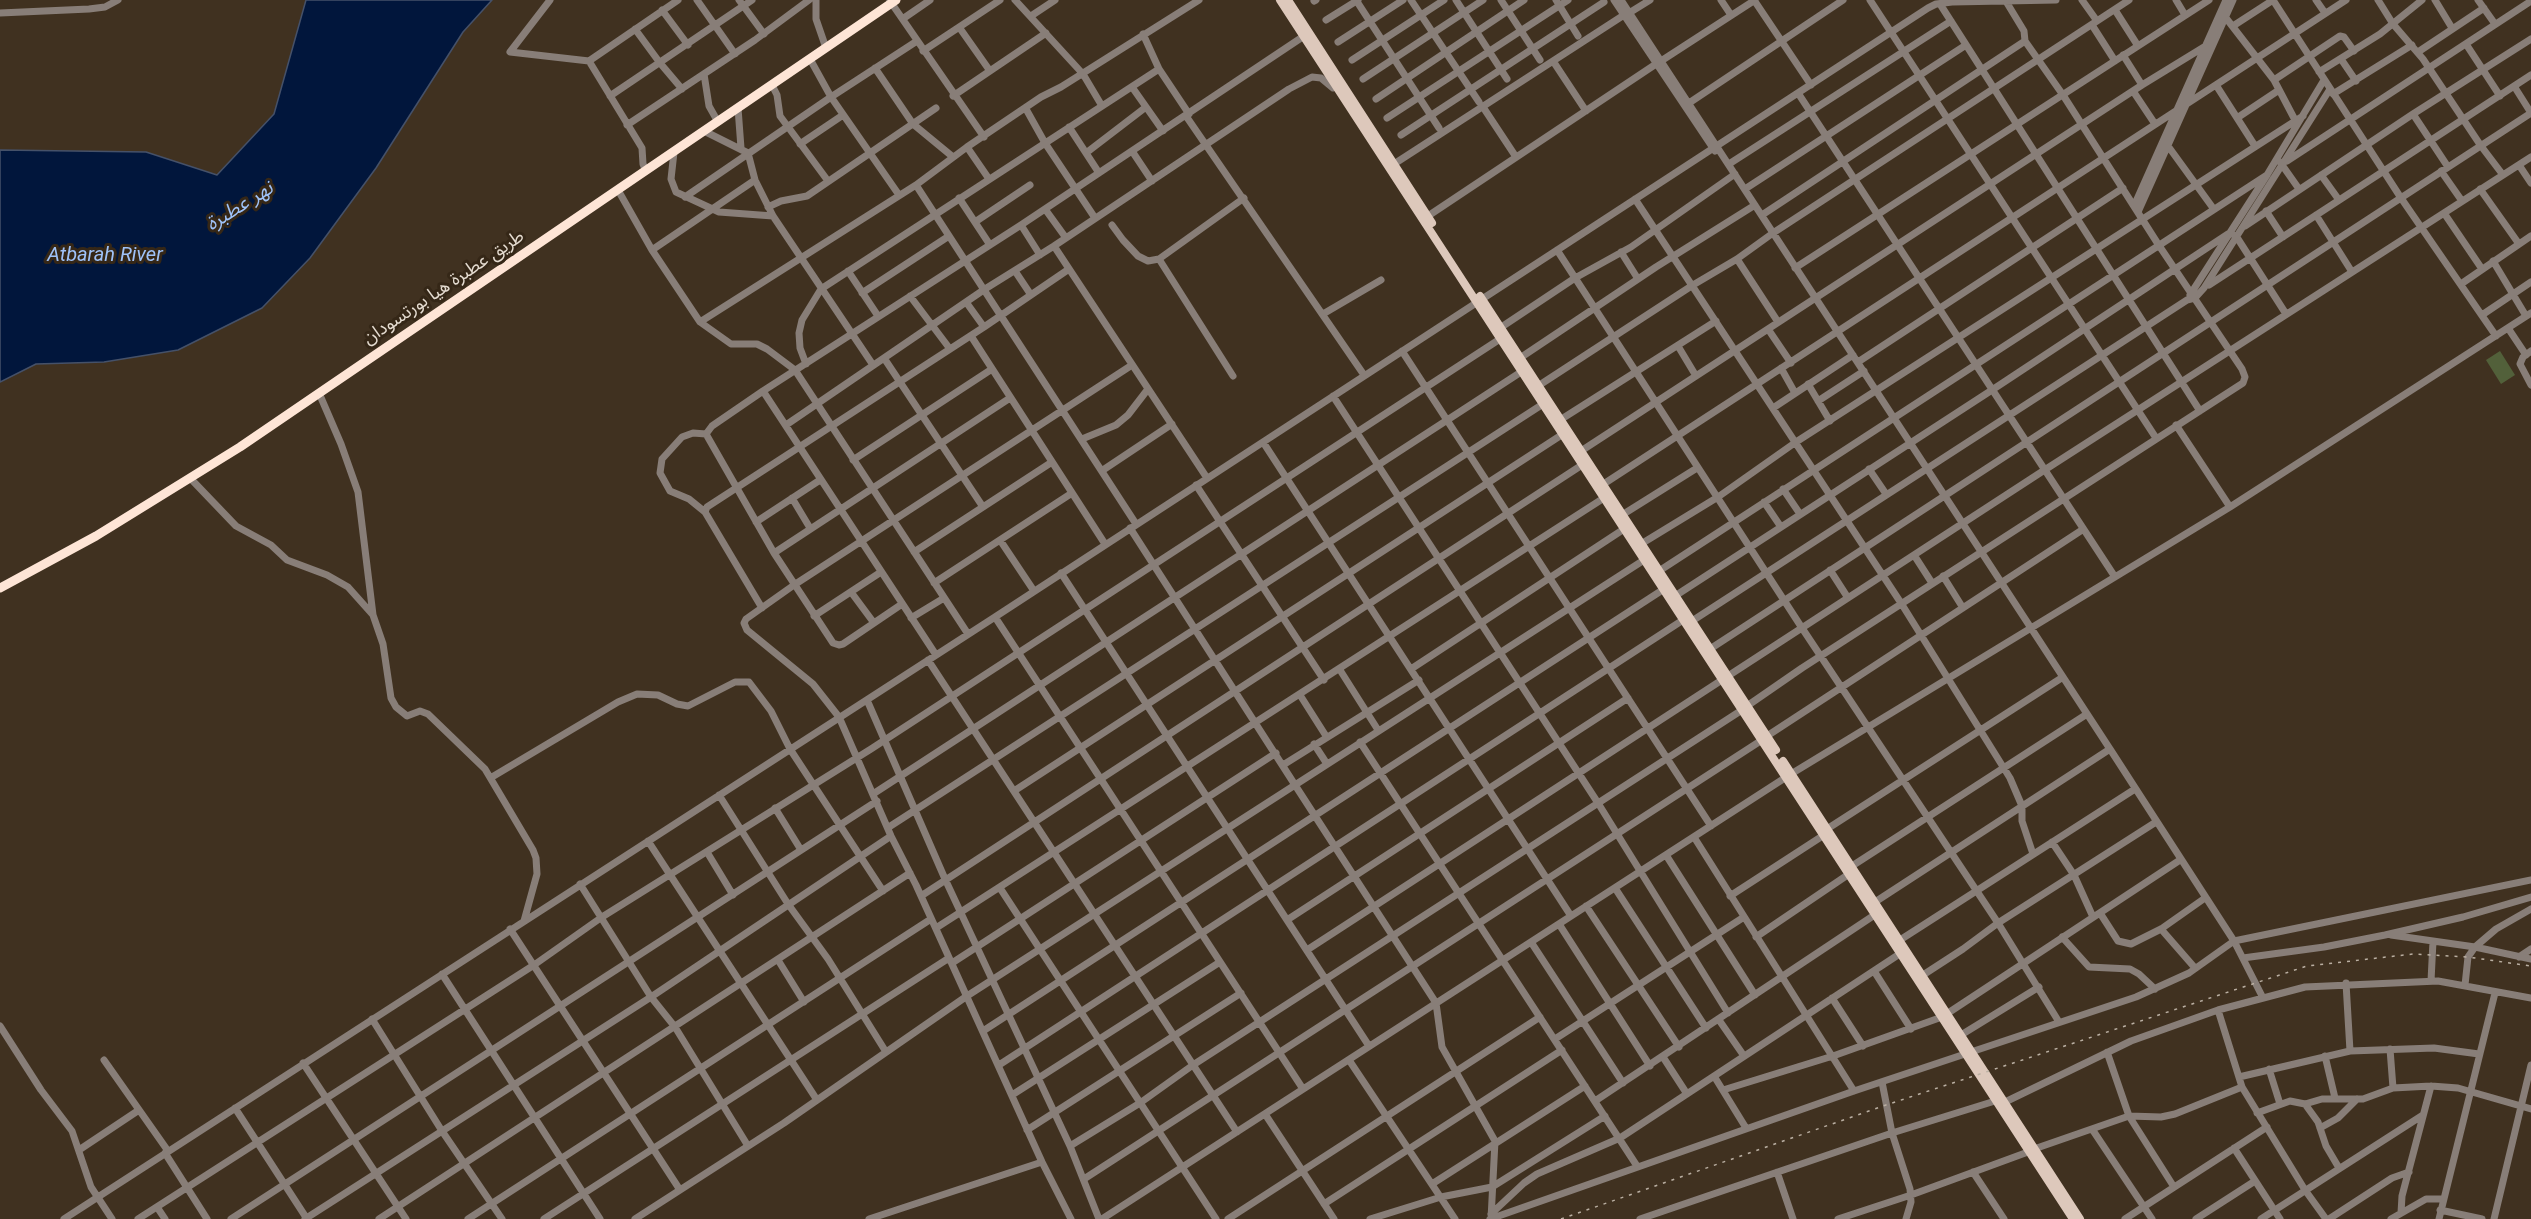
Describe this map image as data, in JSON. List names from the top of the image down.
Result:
{
  "streets": {
    "highway": ["طريق عطبرة هيا بورتسودان"]
  },
  "water": ["نهر عطبرة", "Atbarah River"]
}
